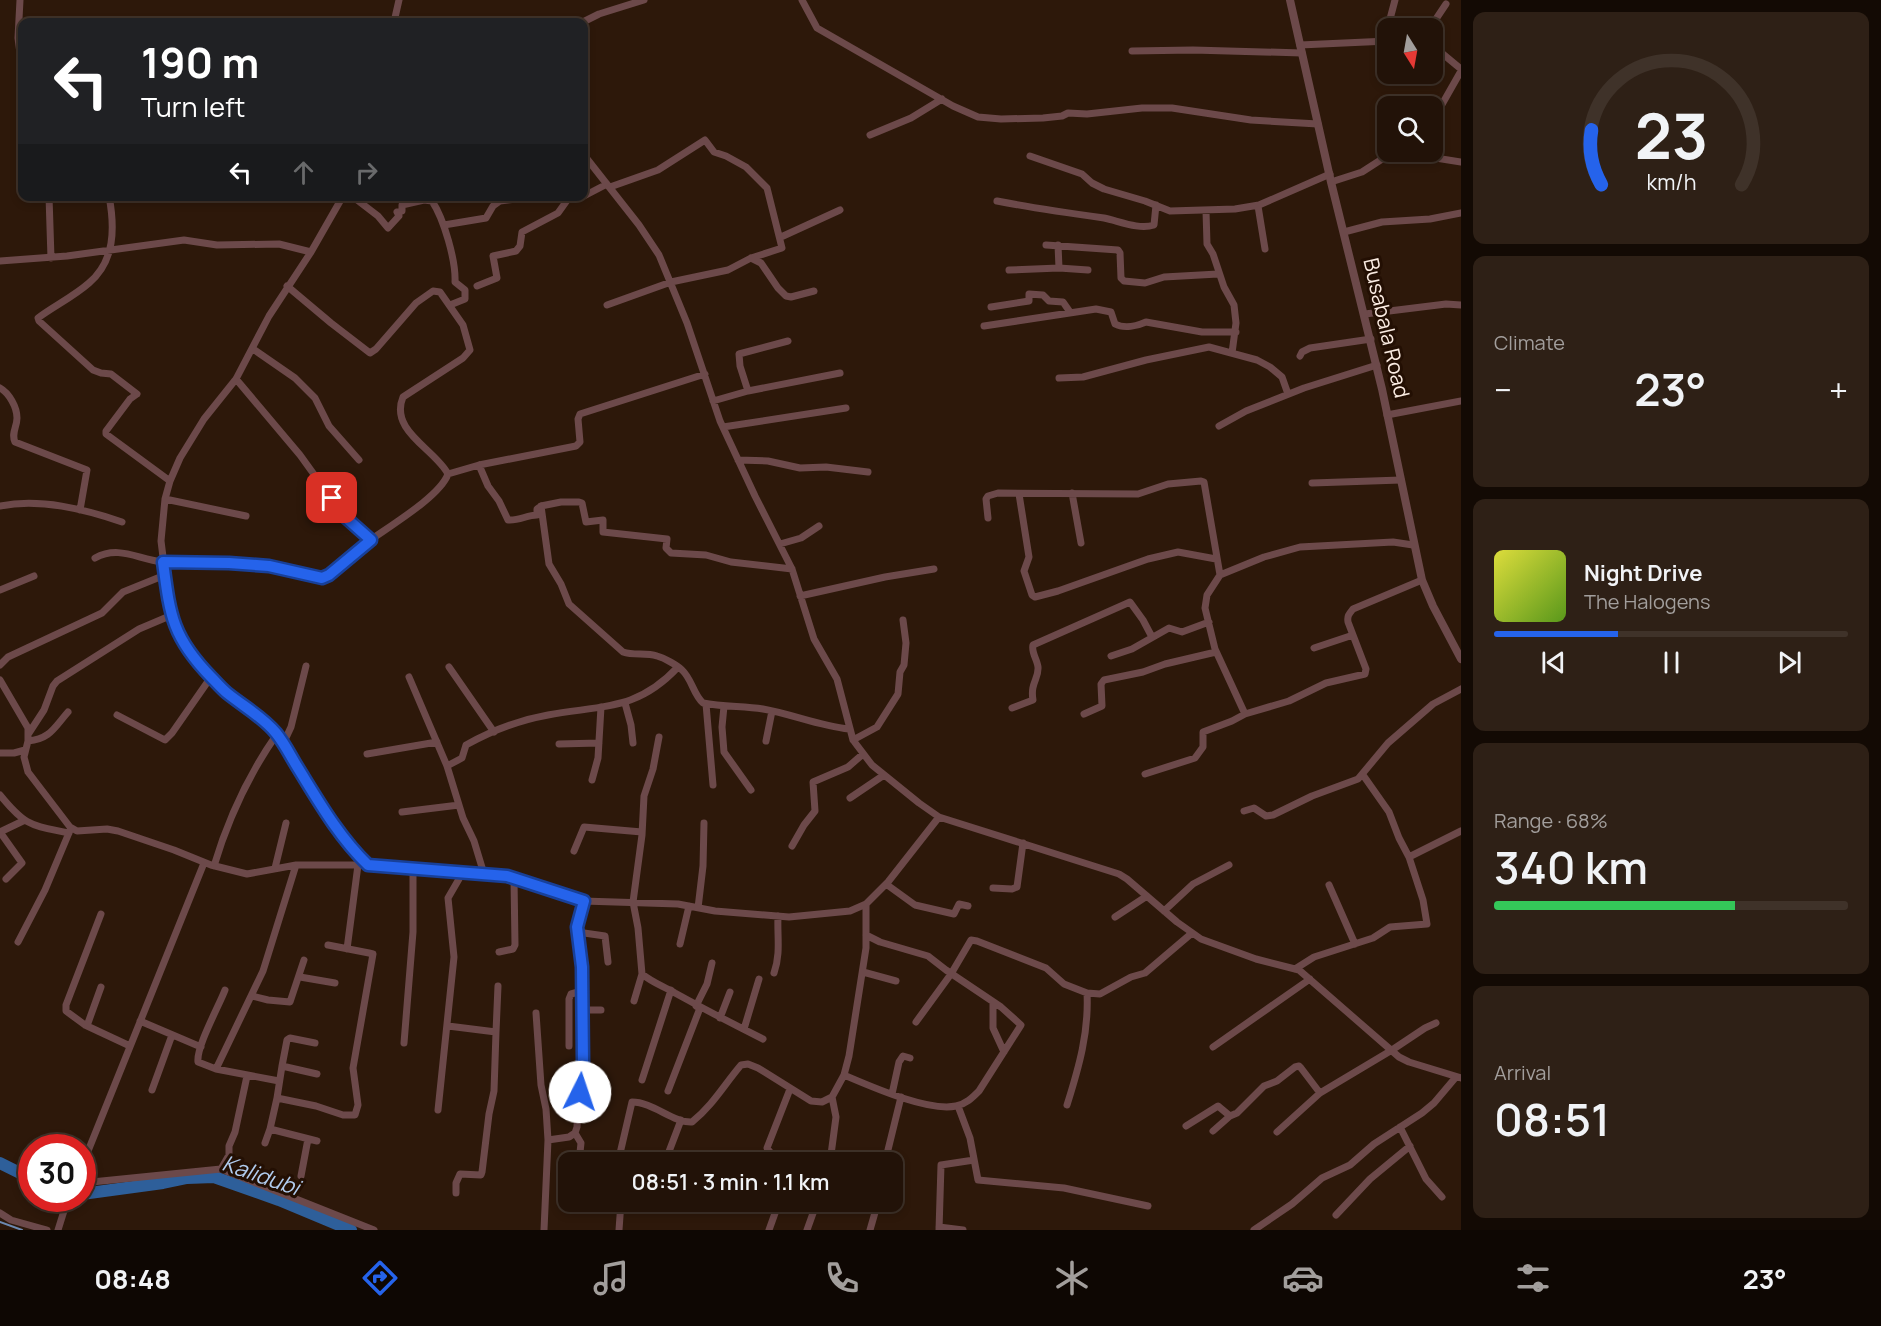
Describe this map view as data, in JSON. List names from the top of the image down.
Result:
{
  "streets": {
    "street": ["Busabala Road"]
  },
  "water": ["Kalidubi"],
  "north": "bottom",
  "page": {
    "turn": ["190 m", "Turn left"],
    "tile": [
      "Climate",
      ["Range · 68%", "340 km"],
      ["Arrival", "08:51"]
    ],
    "heat": ["−", "23°", "+"],
    "song": ["Night Drive", "The Halogens"],
    "limit": "30",
    "trip": "08:51 · 3 min · 1.1 km",
    "tabs": ["08:48", "23°"],
    "gauge": ["23", "km/h"]
  }
}
